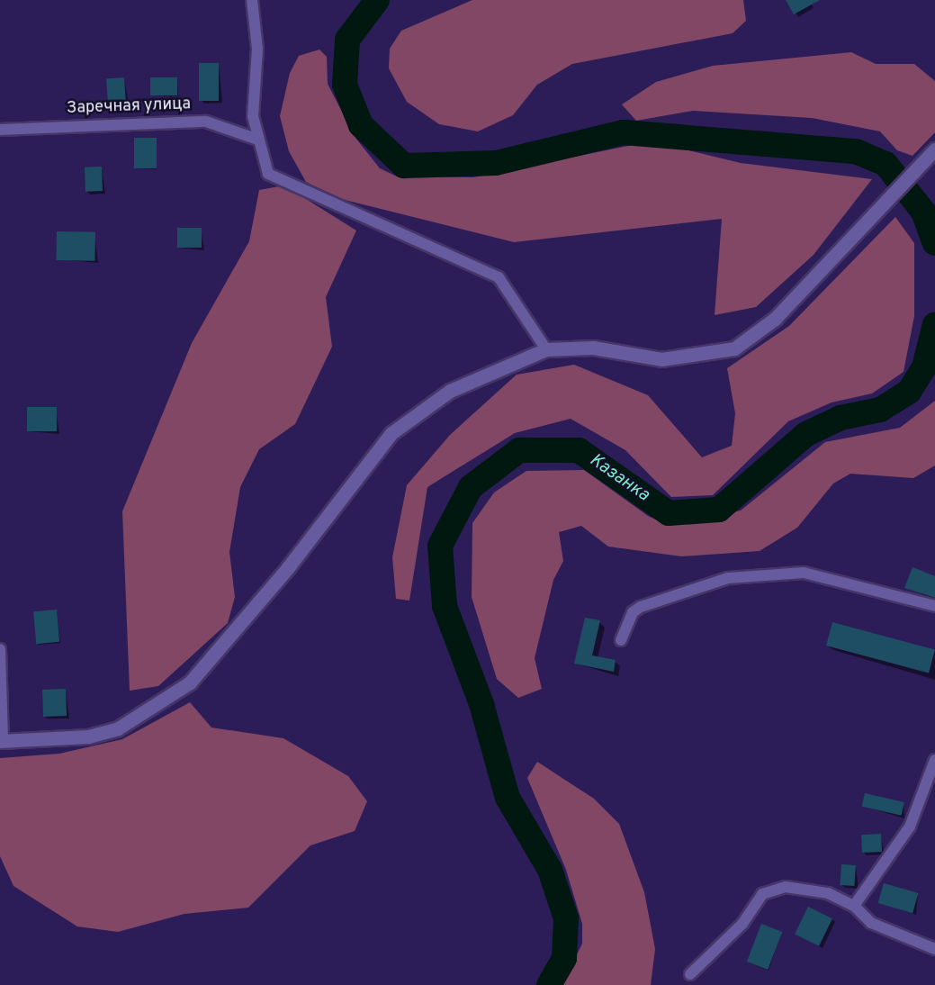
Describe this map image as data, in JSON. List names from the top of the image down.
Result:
{
  "streets": {
    "street": ["Заречная улица"]
  },
  "water": ["Казанка"]
}
